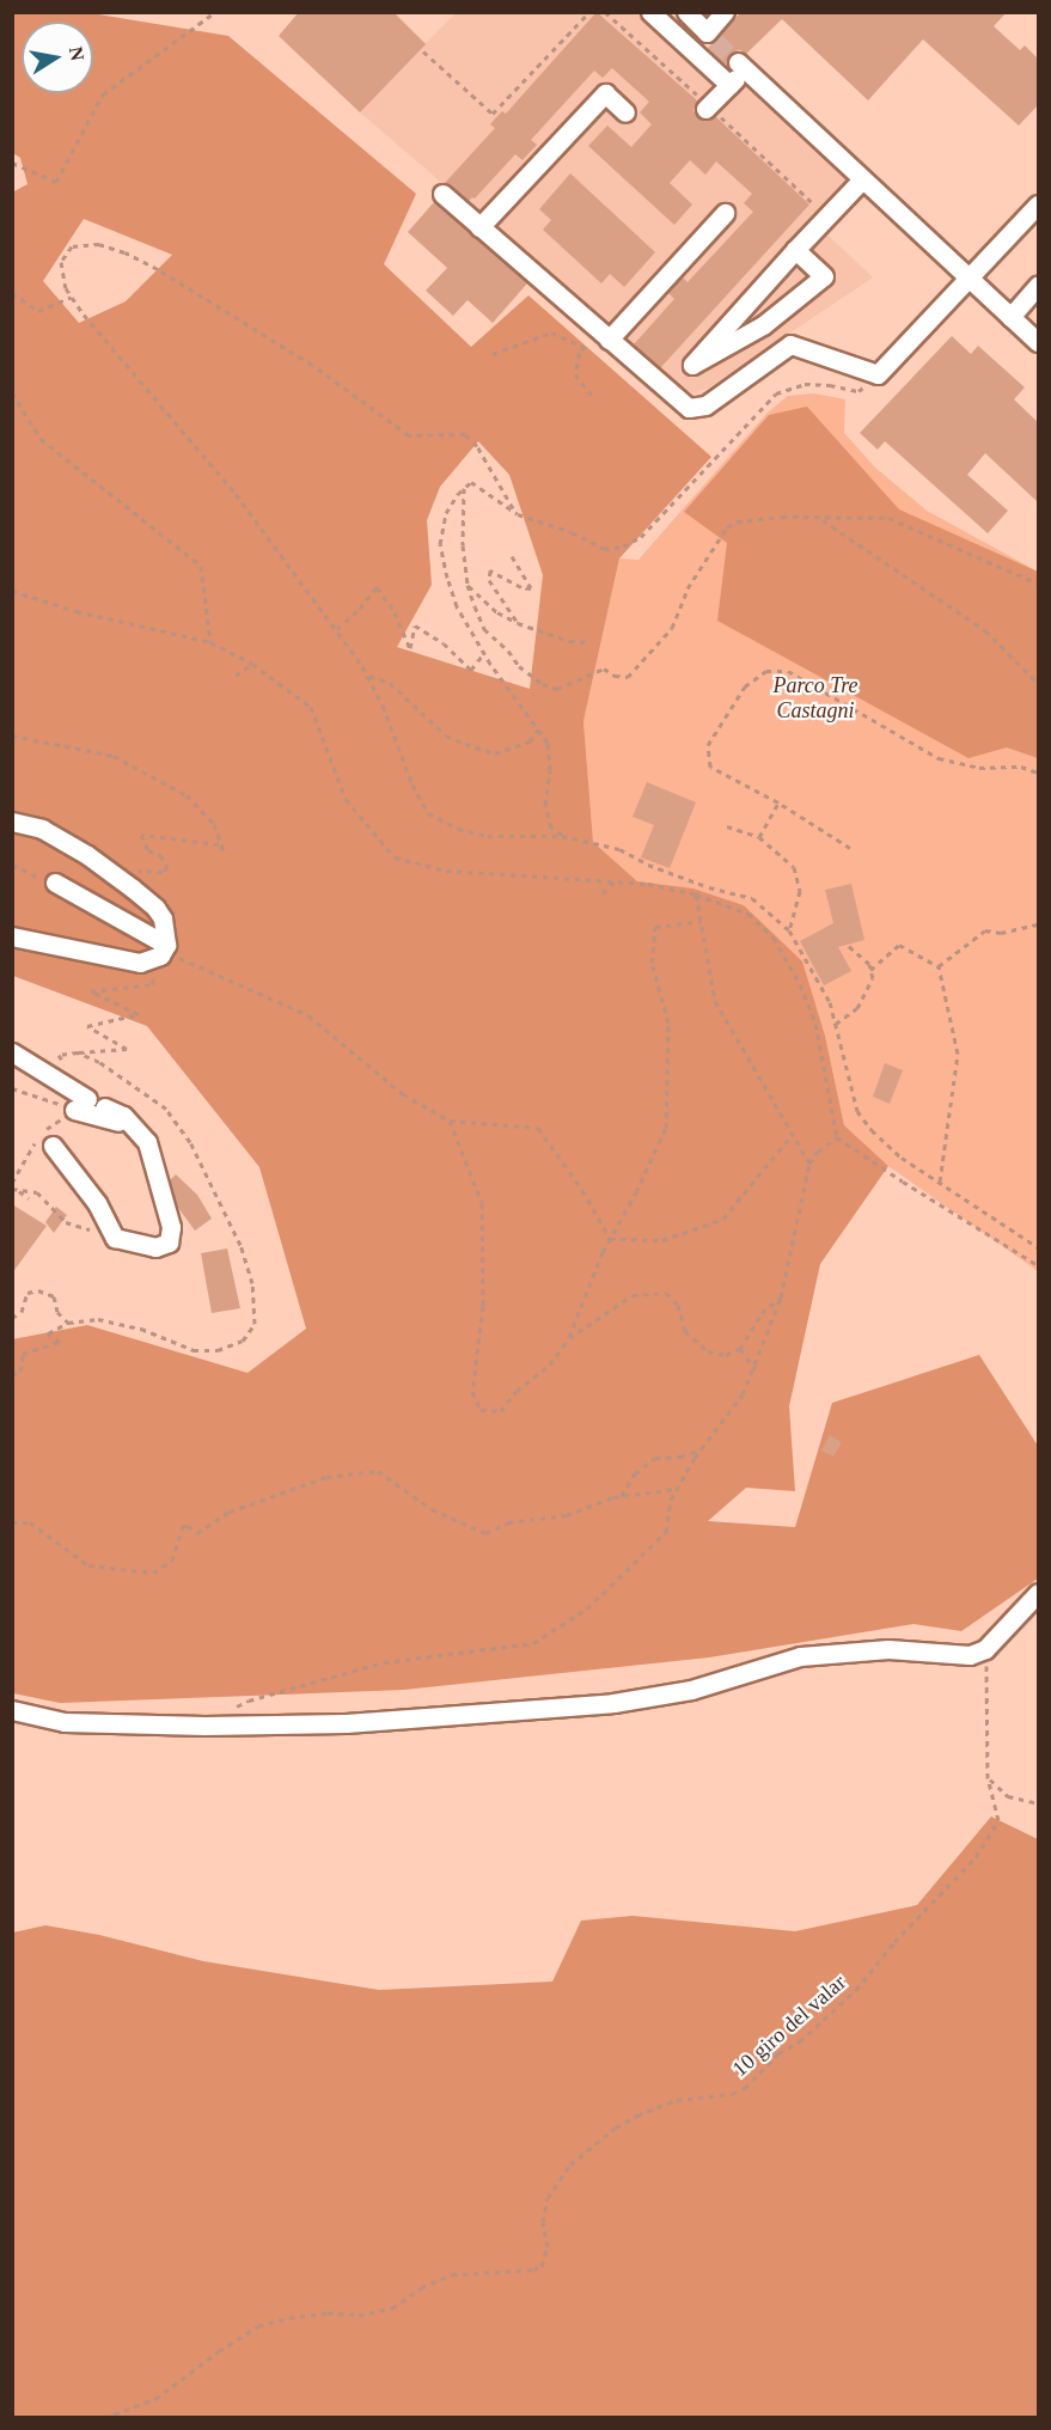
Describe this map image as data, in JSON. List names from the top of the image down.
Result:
{
  "streets": {
    "path": ["10 giro del valar"]
  },
  "parks": ["Parco Tre Castagni"],
  "north": "right"
}
